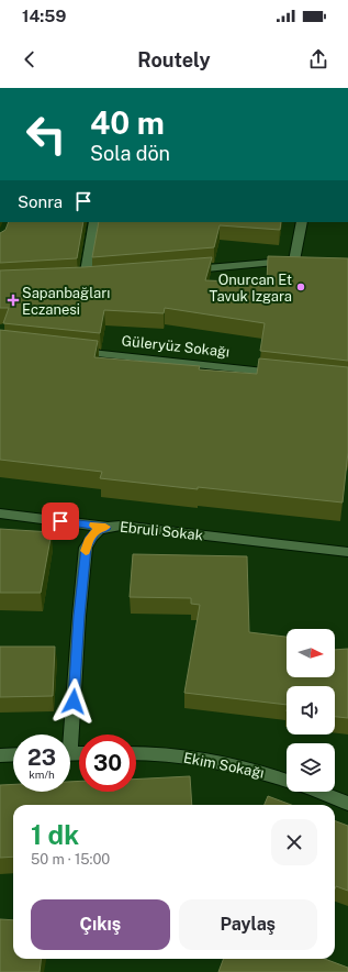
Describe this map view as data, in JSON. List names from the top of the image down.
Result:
{
  "streets": {
    "street": ["Güleryüz Sokağı", "Ebruli Sokak", "Ekim Sokağı"]
  },
  "places": {
    "other": ["Onurcan Et Tavuk Izgara"],
    "health": ["Sapanbağları Eczanesi"]
  },
  "north": "right",
  "page": {
    "status": "14:59",
    "header": "Routely",
    "turn": ["40 m", "Sola dön"],
    "then": "Sonra",
    "speed": "23 km/h",
    "limit": "30",
    "heading": ["1 dk", "50 m · 15:00"],
    "buttons": ["Çıkış", "Paylaş"]
  }
}
